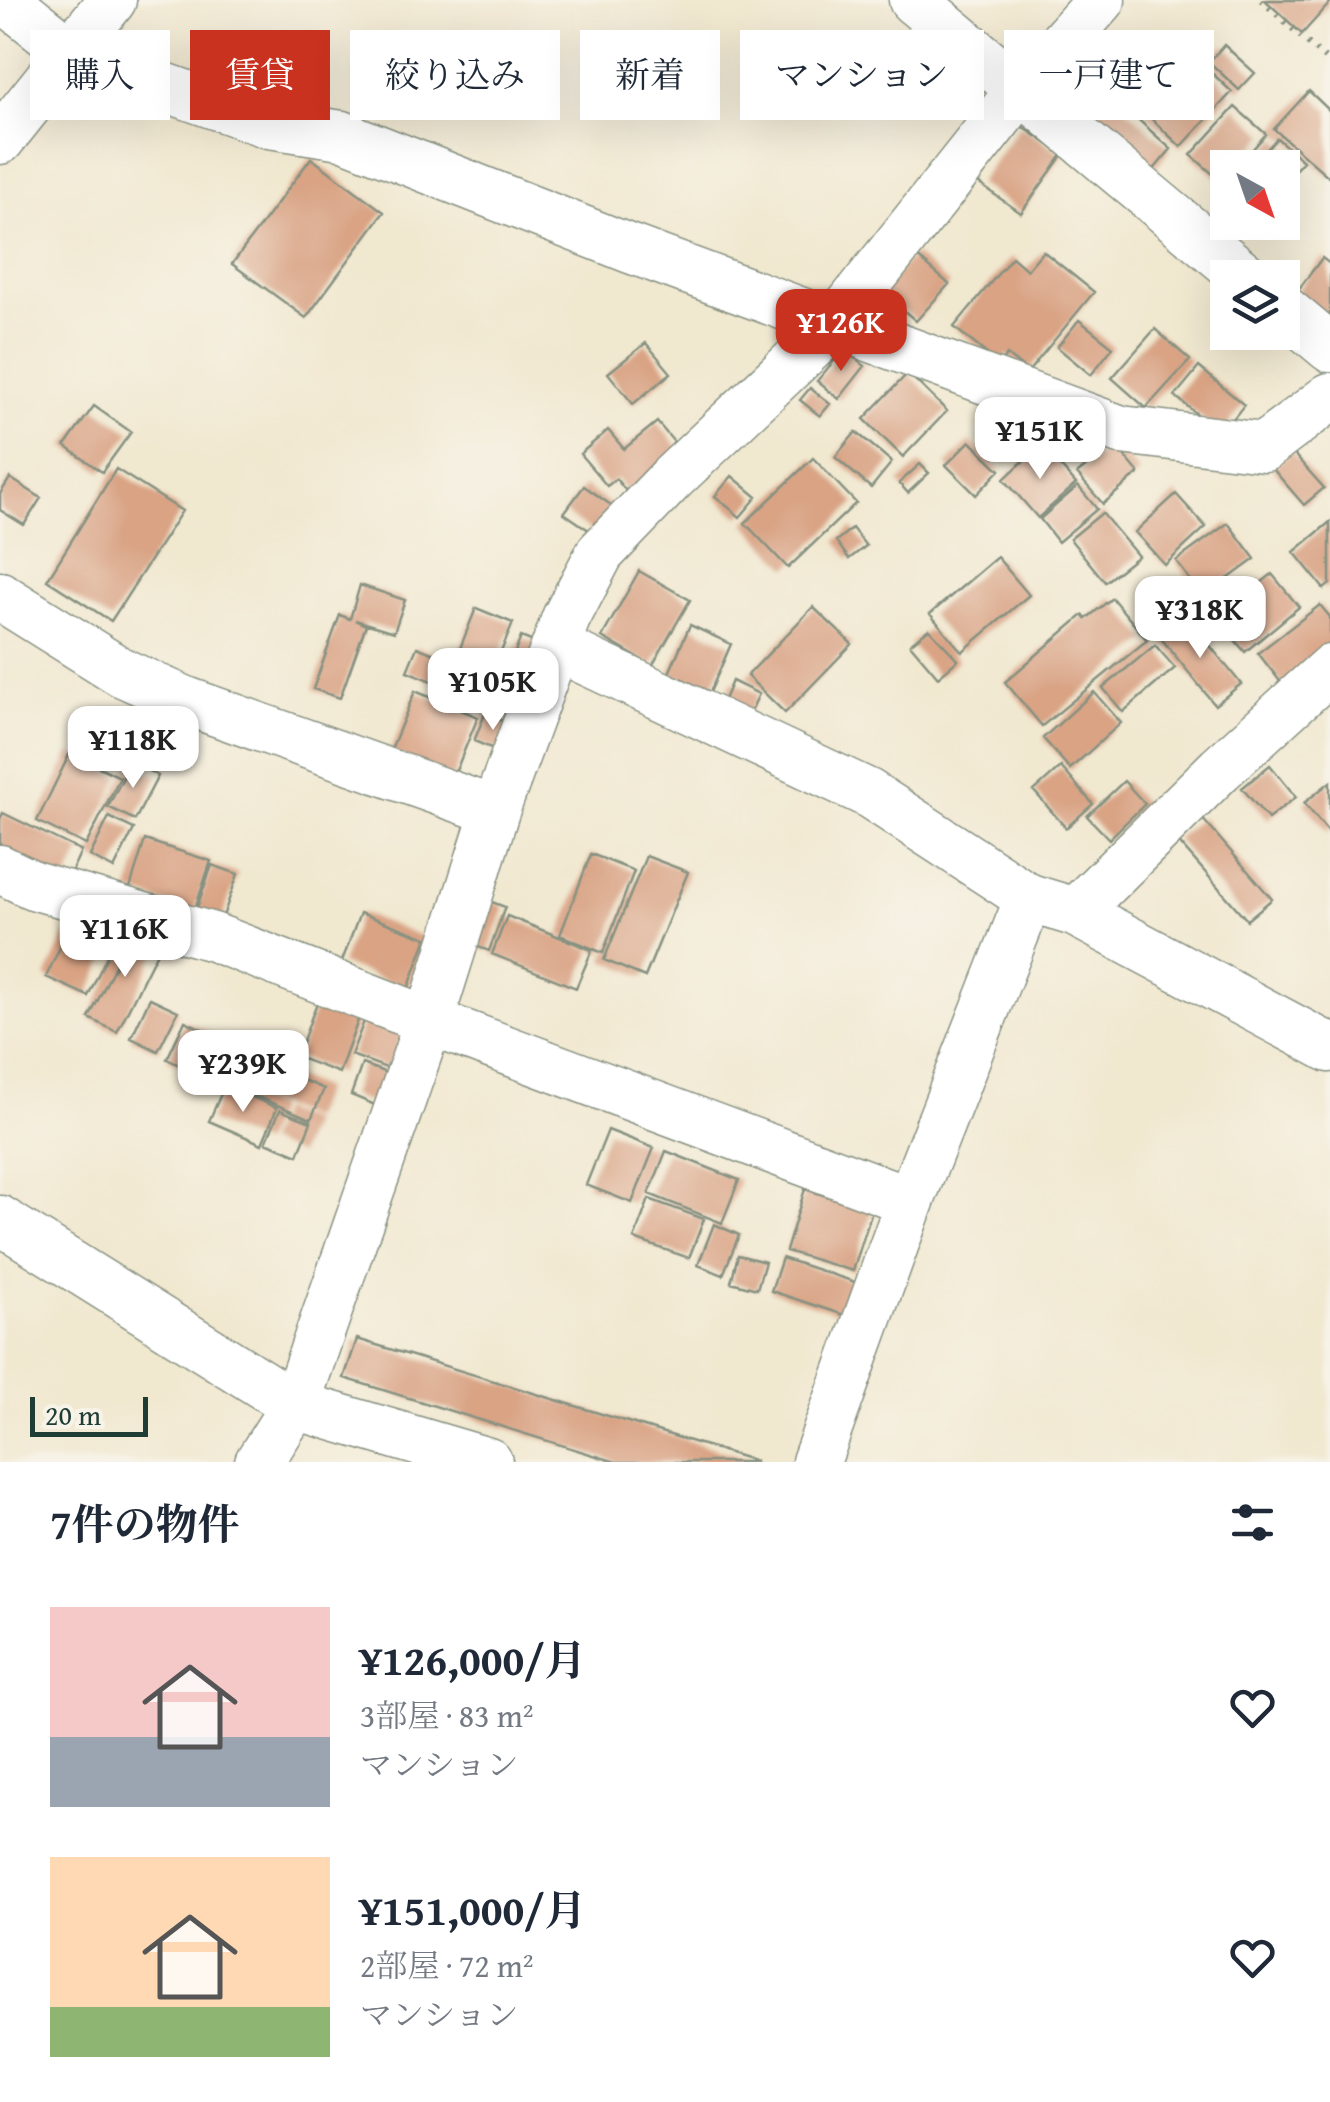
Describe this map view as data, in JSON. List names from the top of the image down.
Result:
{
  "scale_bar": "20 m",
  "north": "bottom right",
  "page": {
    "chip": [
      "購入",
      "賃貸",
      "絞り込み",
      "新着",
      "マンション",
      "一戸建て"
    ],
    "price": [
      "¥126K",
      "¥151K",
      "¥318K",
      "¥105K",
      "¥118K",
      "¥116K",
      "¥239K"
    ],
    "scale": "20 m",
    "heading": "7件の物件",
    "list": [
      {
        "name": "¥126,000/月",
        "note": "3部屋 · 83 m² · マンション"
      },
      {
        "name": "¥151,000/月",
        "note": "2部屋 · 72 m² · マンション"
      }
    ]
  }
}
